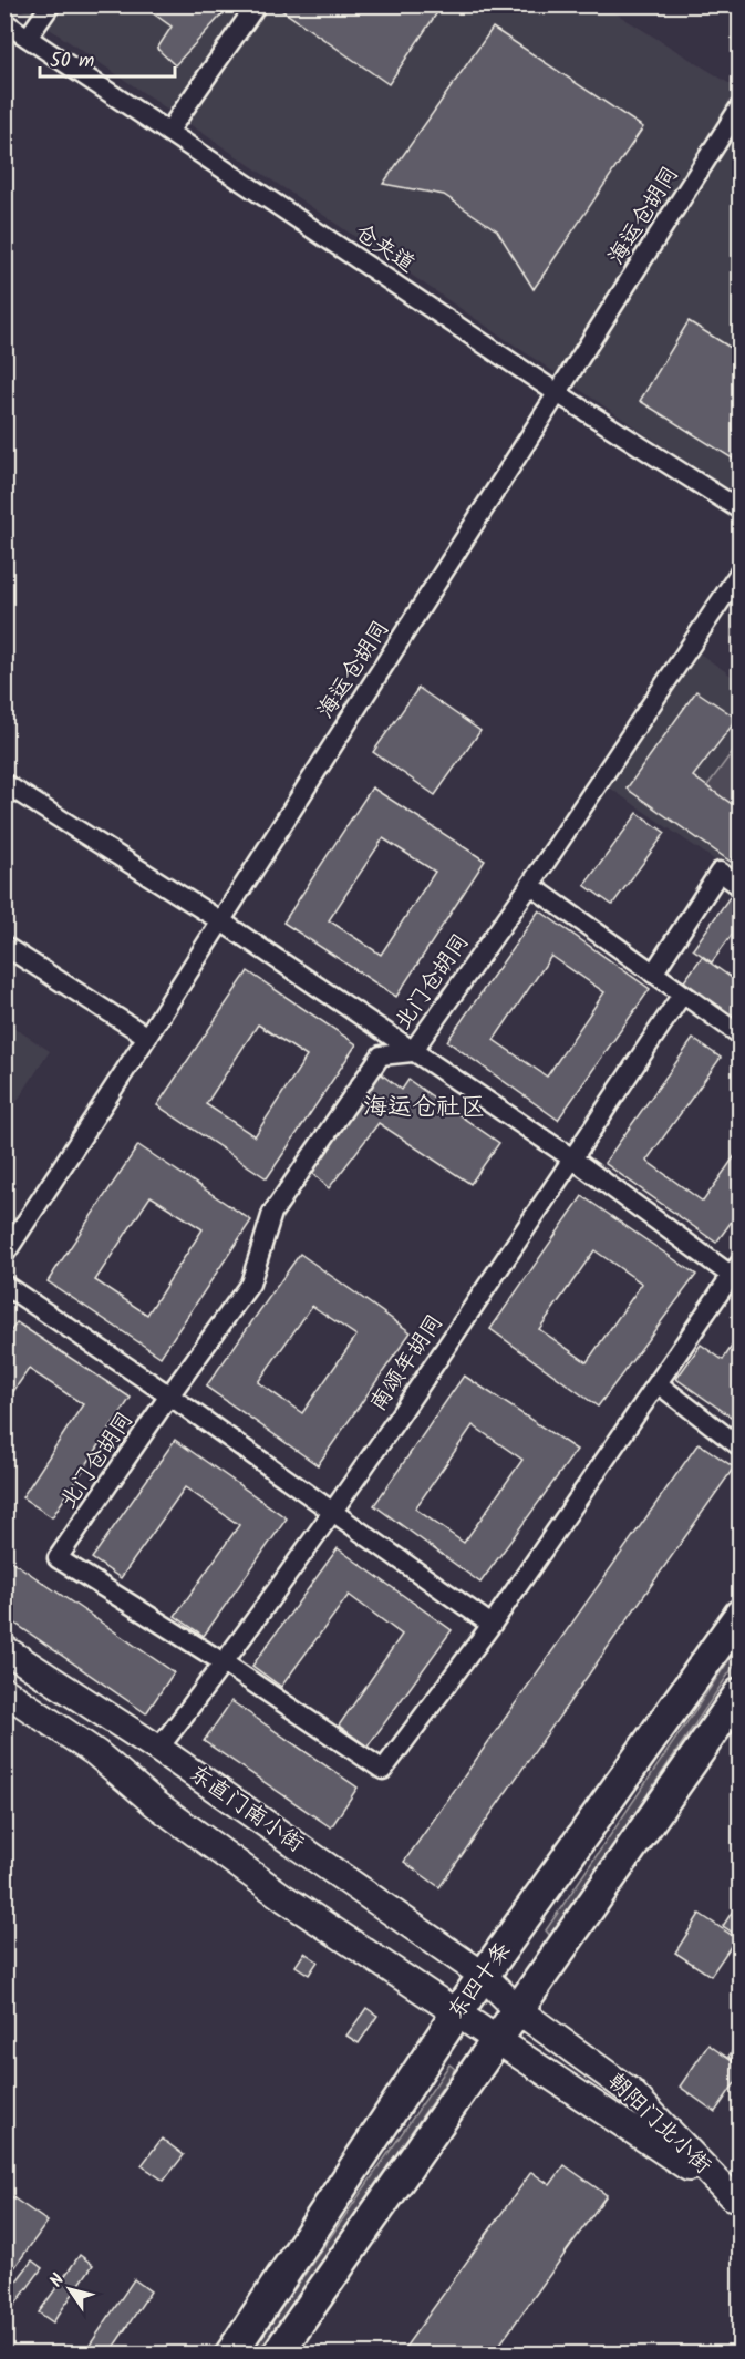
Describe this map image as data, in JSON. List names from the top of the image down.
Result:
{
  "streets": {
    "main road": ["东直门南小街", "东四十条", "朝阳门北小街"],
    "street": [
      "海运仓胡同",
      "仓夹道",
      "北门仓胡同",
      "南颂年胡同"
    ]
  },
  "crossings": [
    ["海运仓胡同", "仓夹道"],
    ["北门仓胡同", "南颂年胡同"],
    ["南颂年胡同", "东直门南小街"],
    ["东直门南小街", "东四十条"],
    ["东直门南小街", "朝阳门北小街"],
    ["东四十条", "朝阳门北小街"]
  ],
  "districts": ["海运仓社区"],
  "scale_bar": "50 m",
  "north": "top left"
}
